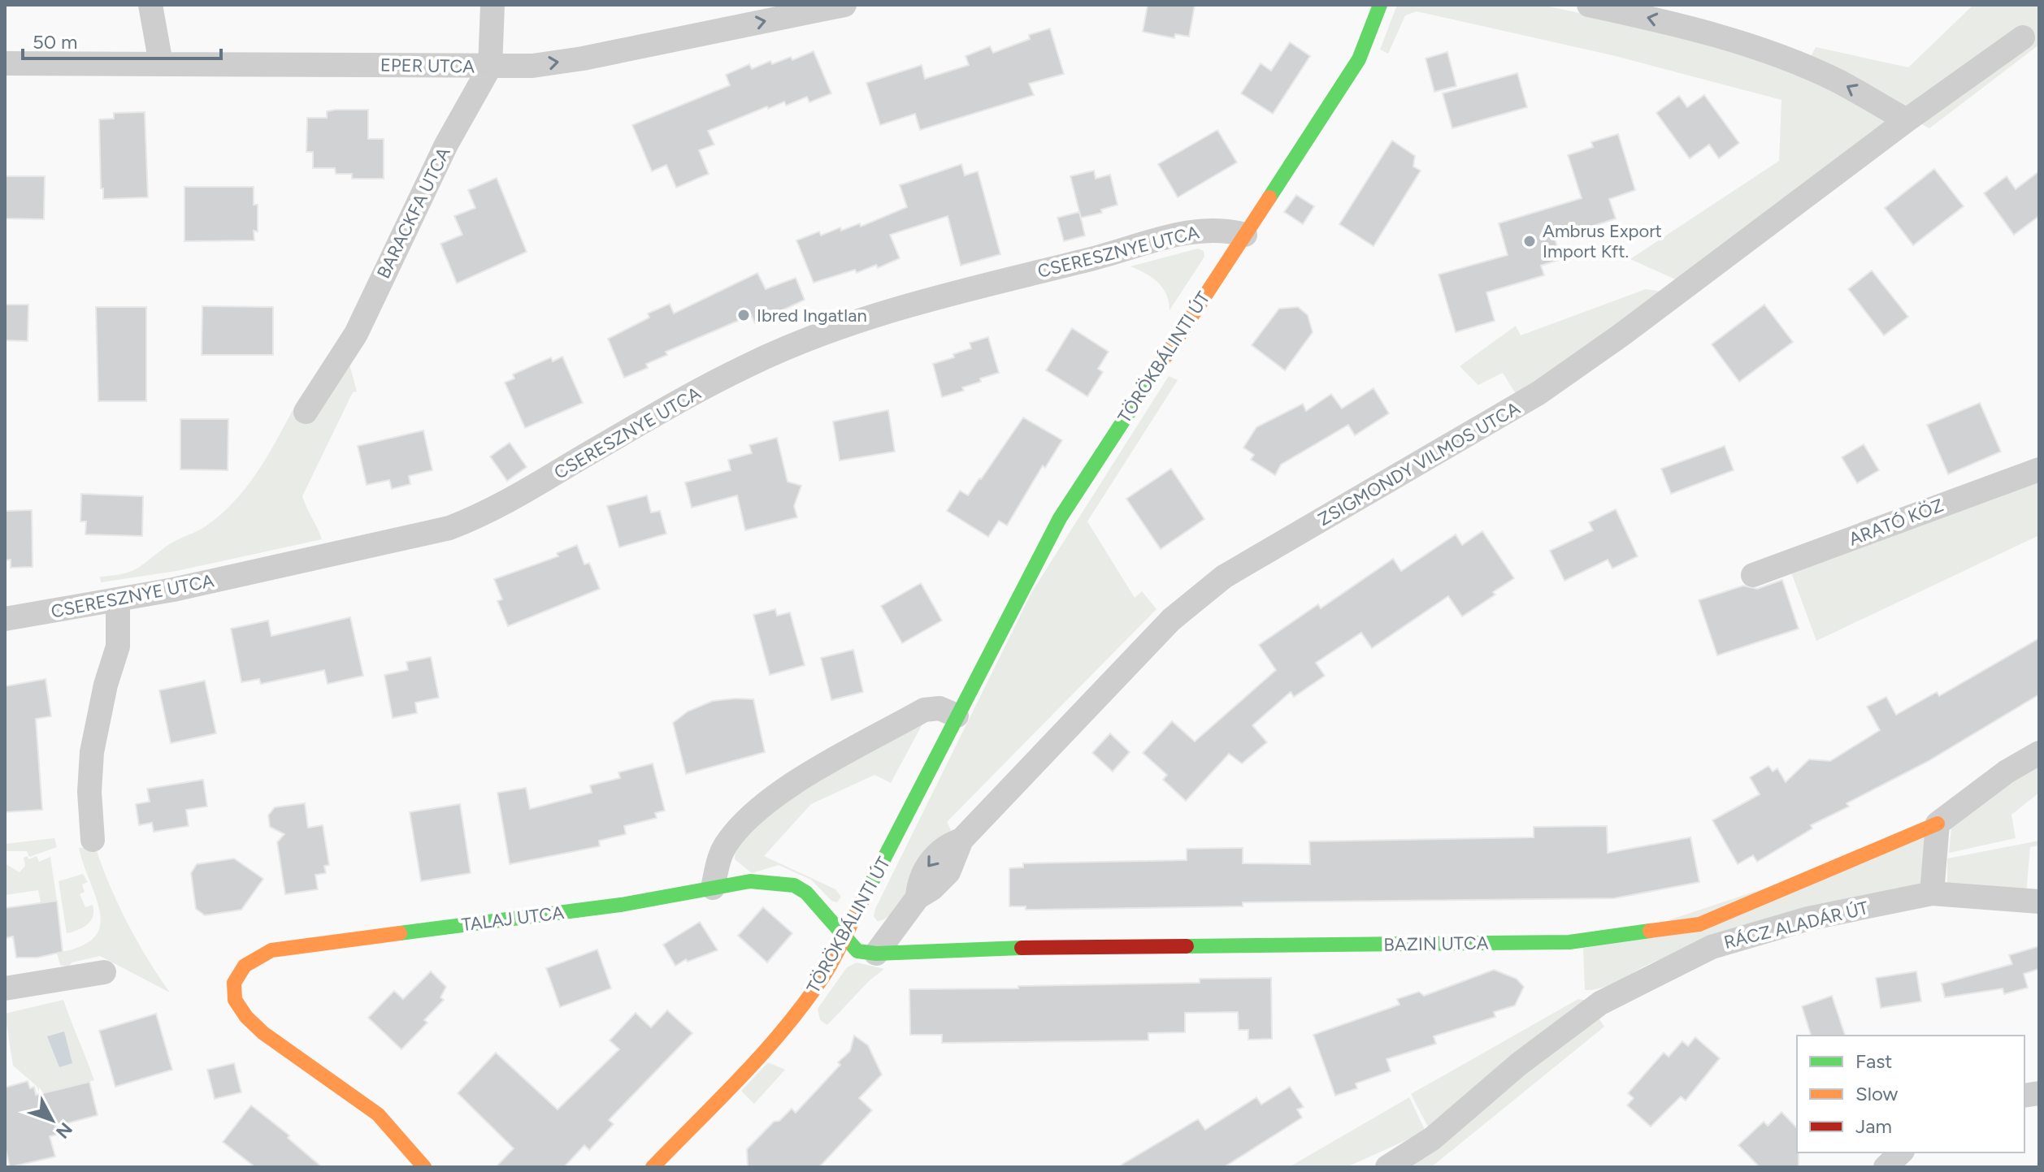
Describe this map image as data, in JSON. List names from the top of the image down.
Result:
{
  "streets": {
    "street": [
      "EPER UTCA",
      "BARACKFA UTCA",
      "CSERESZNYE UTCA",
      "TÖRÖKBÁLINTI ÚT",
      "ZSIGMONDY VILMOS UTCA",
      "ARATÓ KÖZ",
      "TALAJ UTCA",
      "RÁCZ ALADÁR ÚT",
      "BAZIN UTCA"
    ]
  },
  "crossings": [
    ["EPER UTCA", "BARACKFA UTCA"],
    ["CSERESZNYE UTCA", "TÖRÖKBÁLINTI ÚT"],
    ["TÖRÖKBÁLINTI ÚT", "TALAJ UTCA"],
    ["TÖRÖKBÁLINTI ÚT", "BAZIN UTCA"],
    ["ZSIGMONDY VILMOS UTCA", "BAZIN UTCA"],
    ["TALAJ UTCA", "BAZIN UTCA"]
  ],
  "one_way": ["EPER UTCA"],
  "places": ["Ambrus Export Import Kft.", "Ibred Ingatlan"],
  "legend": ["Fast", "Slow", "Jam"],
  "scale_bar": "50 m",
  "north": "bottom right"
}
